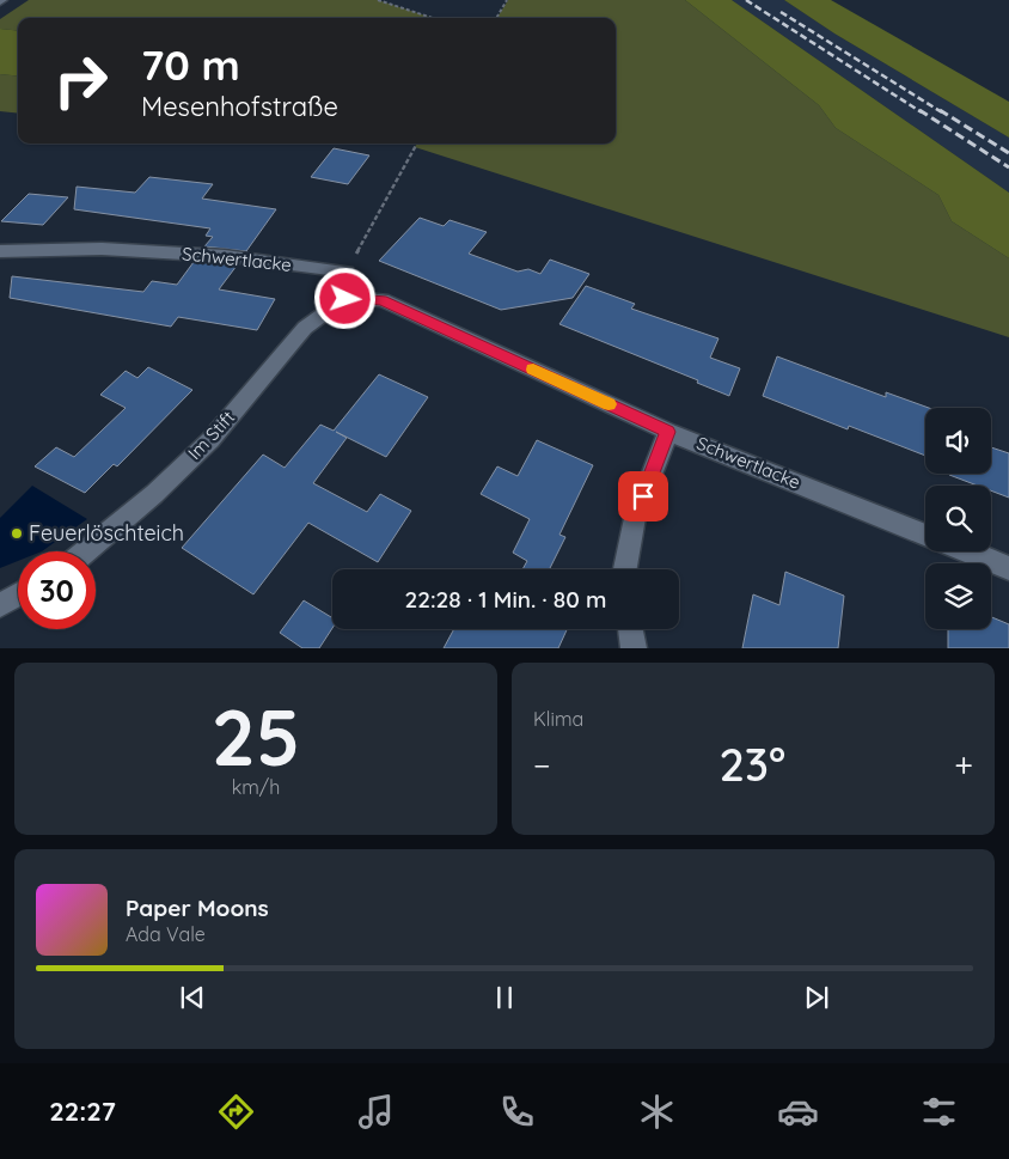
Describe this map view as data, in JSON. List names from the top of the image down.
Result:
{
  "streets": {
    "street": ["Schwertlacke", "Im Stift"]
  },
  "crossings": [
    ["Schwertlacke", "Im Stift"]
  ],
  "places": ["Feuerlöschteich"],
  "page": {
    "turn": ["70 m", "Mesenhofstraße"],
    "limit": "30",
    "trip": "22:28 · 1 Min. · 80 m",
    "tile": [
      ["25", "km/h"],
      "Klima"
    ],
    "heat": ["−", "23°", "+"],
    "song": ["Paper Moons", "Ada Vale"],
    "tabs": "22:27"
  }
}
